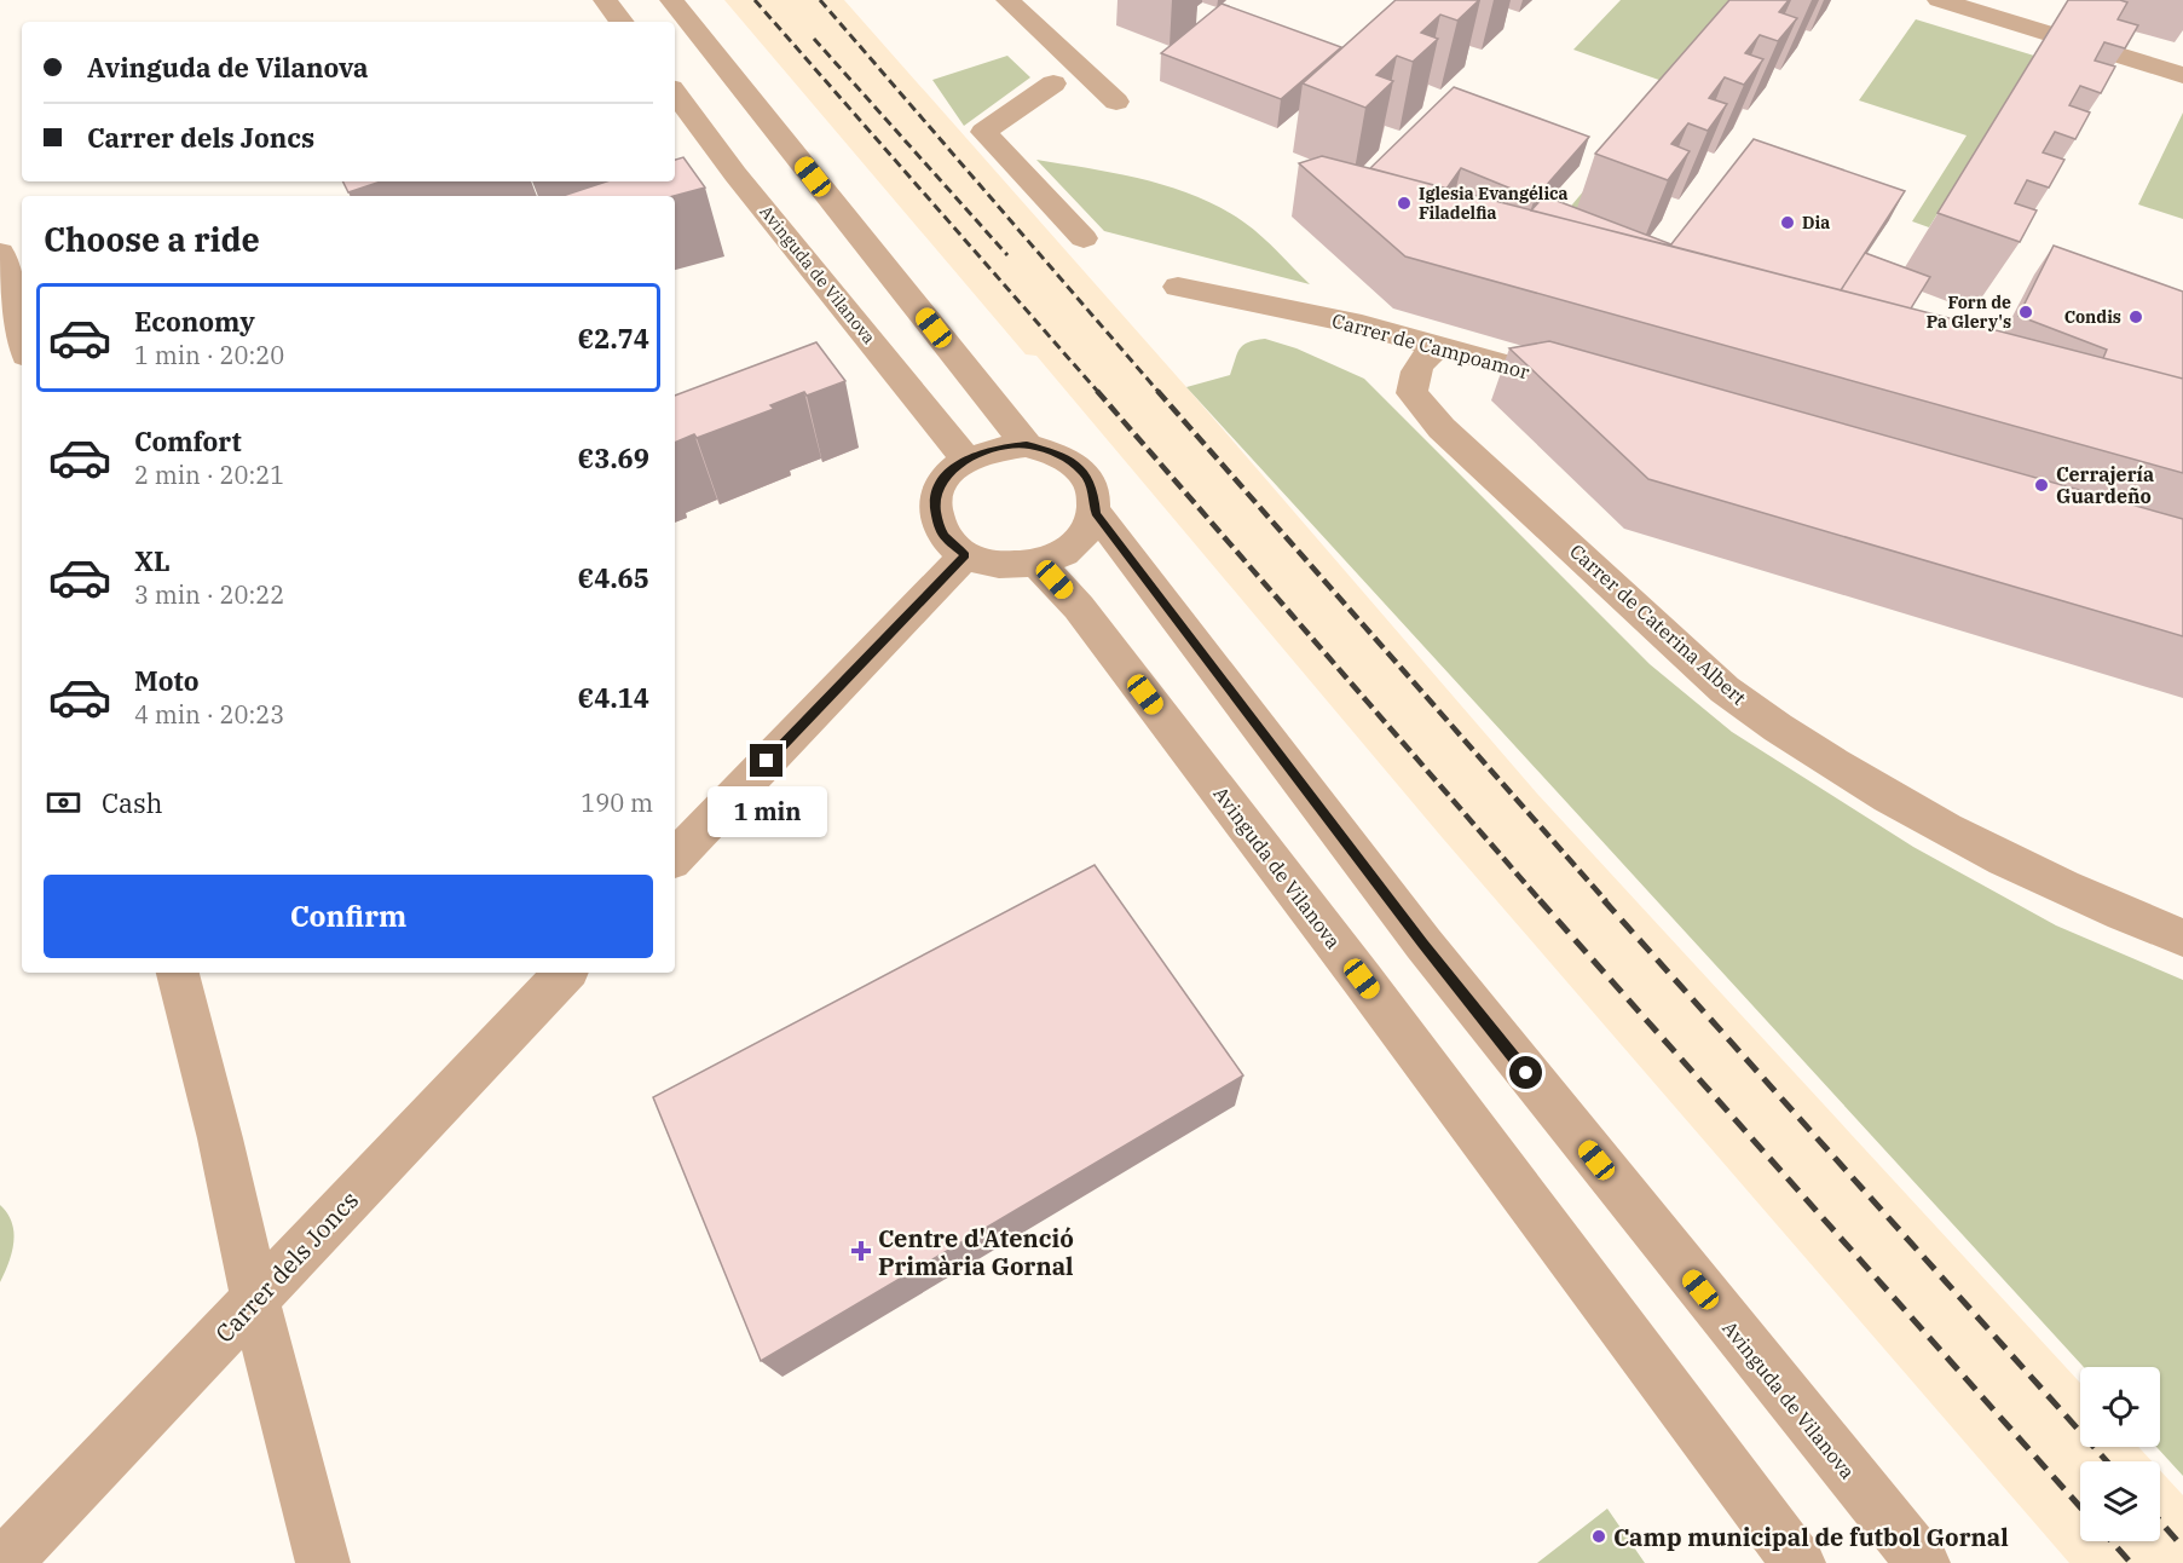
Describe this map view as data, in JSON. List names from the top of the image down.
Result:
{
  "streets": {
    "street": [
      "Avinguda de Vilanova",
      "Carrer de Campoamor",
      "Carrer de Caterina Albert",
      "Carrer dels Joncs"
    ]
  },
  "crossings": [
    ["Carrer de Campoamor", "Carrer de Caterina Albert"]
  ],
  "places": {
    "other": [
      "Iglesia Evangélica Filadelfia",
      "Dia",
      "Forn de Pa Glery's",
      "Condis",
      "Cerrajería Guardeño",
      "Camp municipal de futbol Gornal"
    ],
    "health": ["Centre d'Atenció Primària Gornal"]
  },
  "page": {
    "banner": ["Avinguda de Vilanova", "Carrer dels Joncs"],
    "heading": "Choose a ride",
    "list": [
      {
        "name": "Economy",
        "note": "1 min · 20:20",
        "value": "€2.74"
      },
      {
        "name": "Comfort",
        "note": "2 min · 20:21",
        "value": "€3.69"
      },
      {
        "name": "XL",
        "note": "3 min · 20:22",
        "value": "€4.65"
      },
      {
        "name": "Moto",
        "note": "4 min · 20:23",
        "value": "€4.14"
      }
    ],
    "pay": ["Cash", "190 m"],
    "bubble": "1 min",
    "buttons": "Confirm"
  }
}
